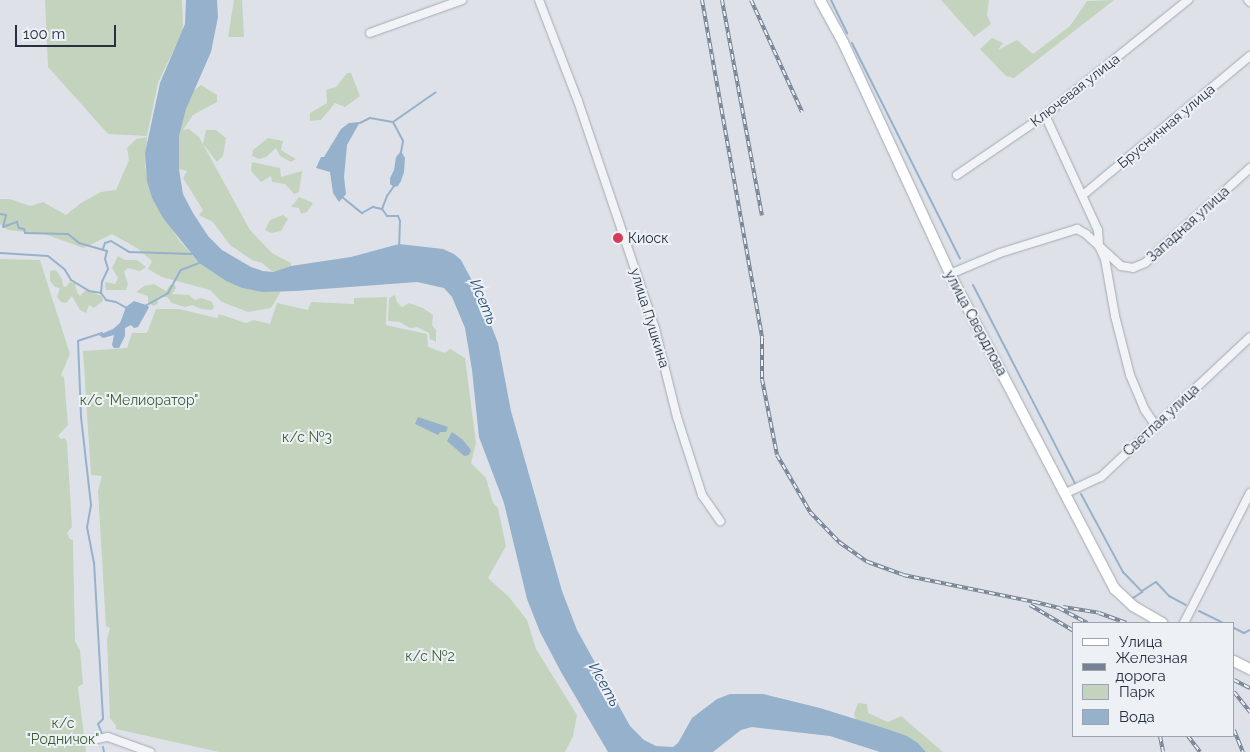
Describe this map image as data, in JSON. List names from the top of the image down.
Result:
{
  "streets": {
    "main road": ["улица Свердлова"],
    "street": [
      "Ключевая улица",
      "Брусничная улица",
      "Западная улица",
      "улица Пушкина",
      "Светлая улица"
    ]
  },
  "crossings": [
    ["Западная улица", "улица Свердлова"],
    ["улица Свердлова", "Светлая улица"]
  ],
  "water": ["Исеть"],
  "parks": [
    "к/с \"Мелиоратор\"",
    "к/с №3",
    "к/с №2",
    "к/с \"Родничок\""
  ],
  "places": ["Киоск"],
  "legend": [
    "Улица",
    "Железная дорога",
    "Парк",
    "Вода"
  ],
  "scale_bar": "100 m"
}
